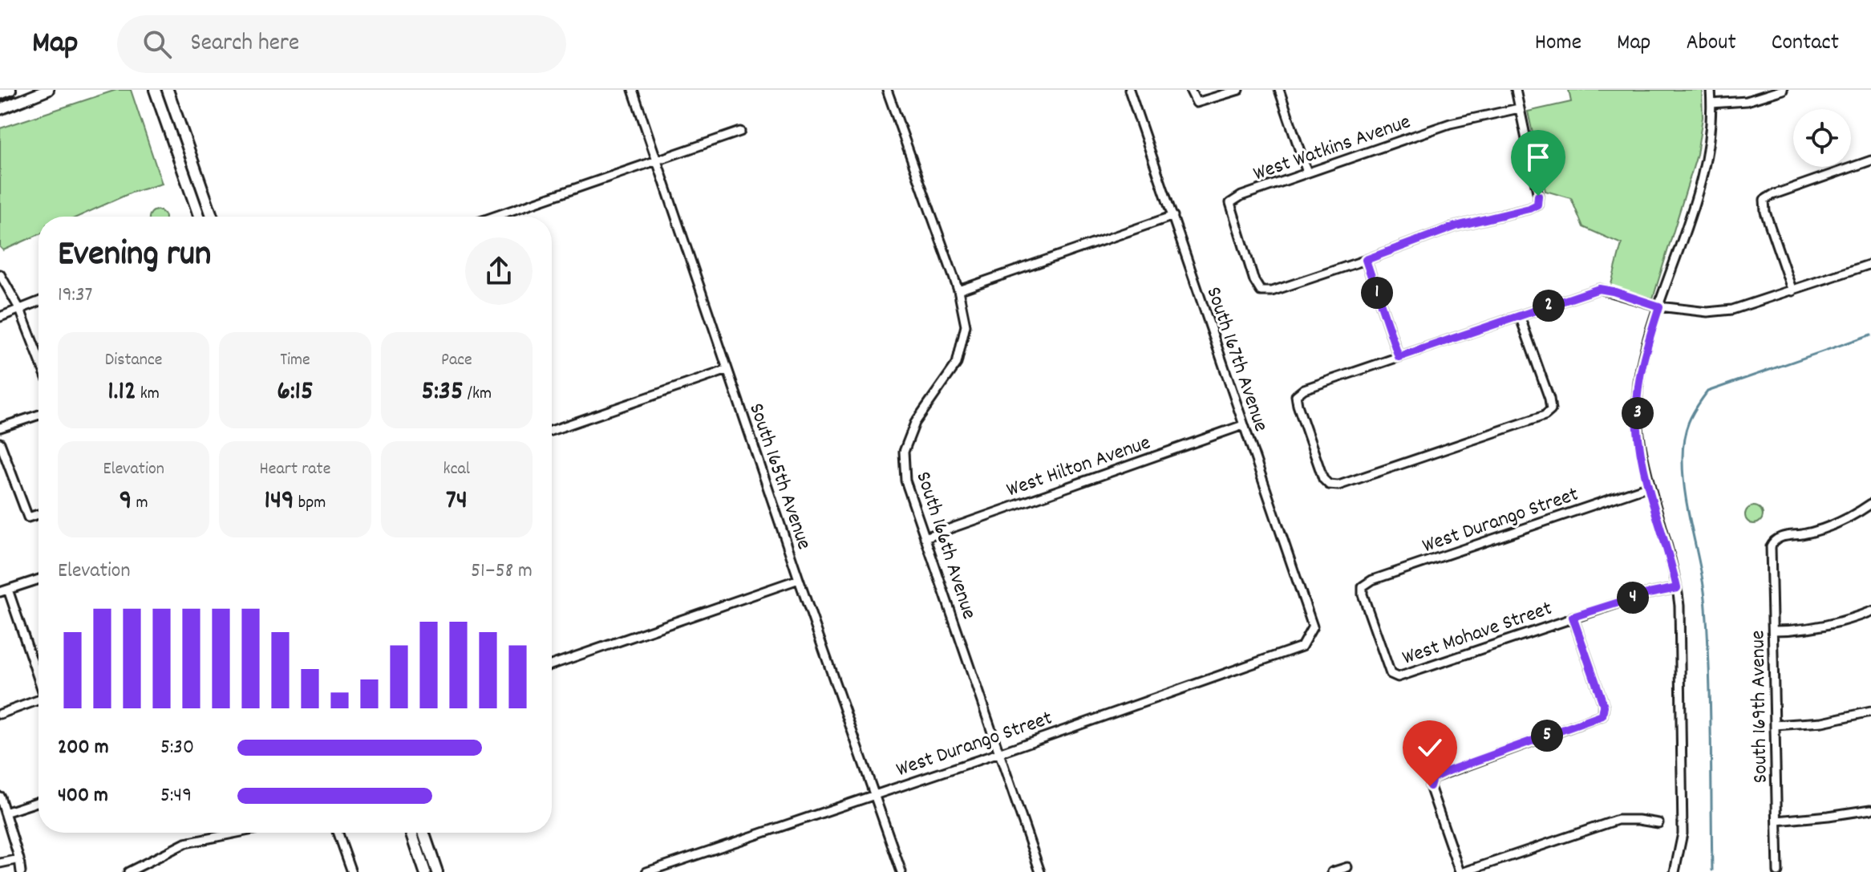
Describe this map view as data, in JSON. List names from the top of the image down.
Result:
{
  "streets": {
    "street": [
      "West Watkins Avenue",
      "South 167th Avenue",
      "West Hilton Avenue",
      "South 165th Avenue",
      "West Durango Street",
      "South 166th Avenue",
      "West Mohave Street",
      "South 169th Avenue"
    ]
  },
  "crossings": [
    ["South 167th Avenue", "West Hilton Avenue"],
    ["South 167th Avenue", "West Durango Street"],
    ["West Hilton Avenue", "South 166th Avenue"],
    ["South 165th Avenue", "West Durango Street"],
    ["West Durango Street", "South 166th Avenue"],
    ["West Durango Street", "West Mohave Street"]
  ],
  "page": {
    "header": "Map",
    "search": "Search here",
    "nav": [
      "Home",
      "Map",
      "About",
      "Contact"
    ],
    "heading": ["Evening run", "19:37"],
    "pins": [
      "1",
      "2",
      "3",
      "4",
      "5"
    ],
    "stats": [
      ["Distance", "1.12 km"],
      ["Time", "6:15"],
      ["Pace", "5:35 /km"],
      ["Elevation", "9 m"],
      ["Heart rate", "149 bpm"],
      ["kcal", "74"]
    ],
    "chart": ["Elevation", "51–58 m"],
    "list": [
      {
        "name": "200 m",
        "note": "5:30"
      },
      {
        "name": "400 m",
        "note": "5:49"
      }
    ]
  }
}
